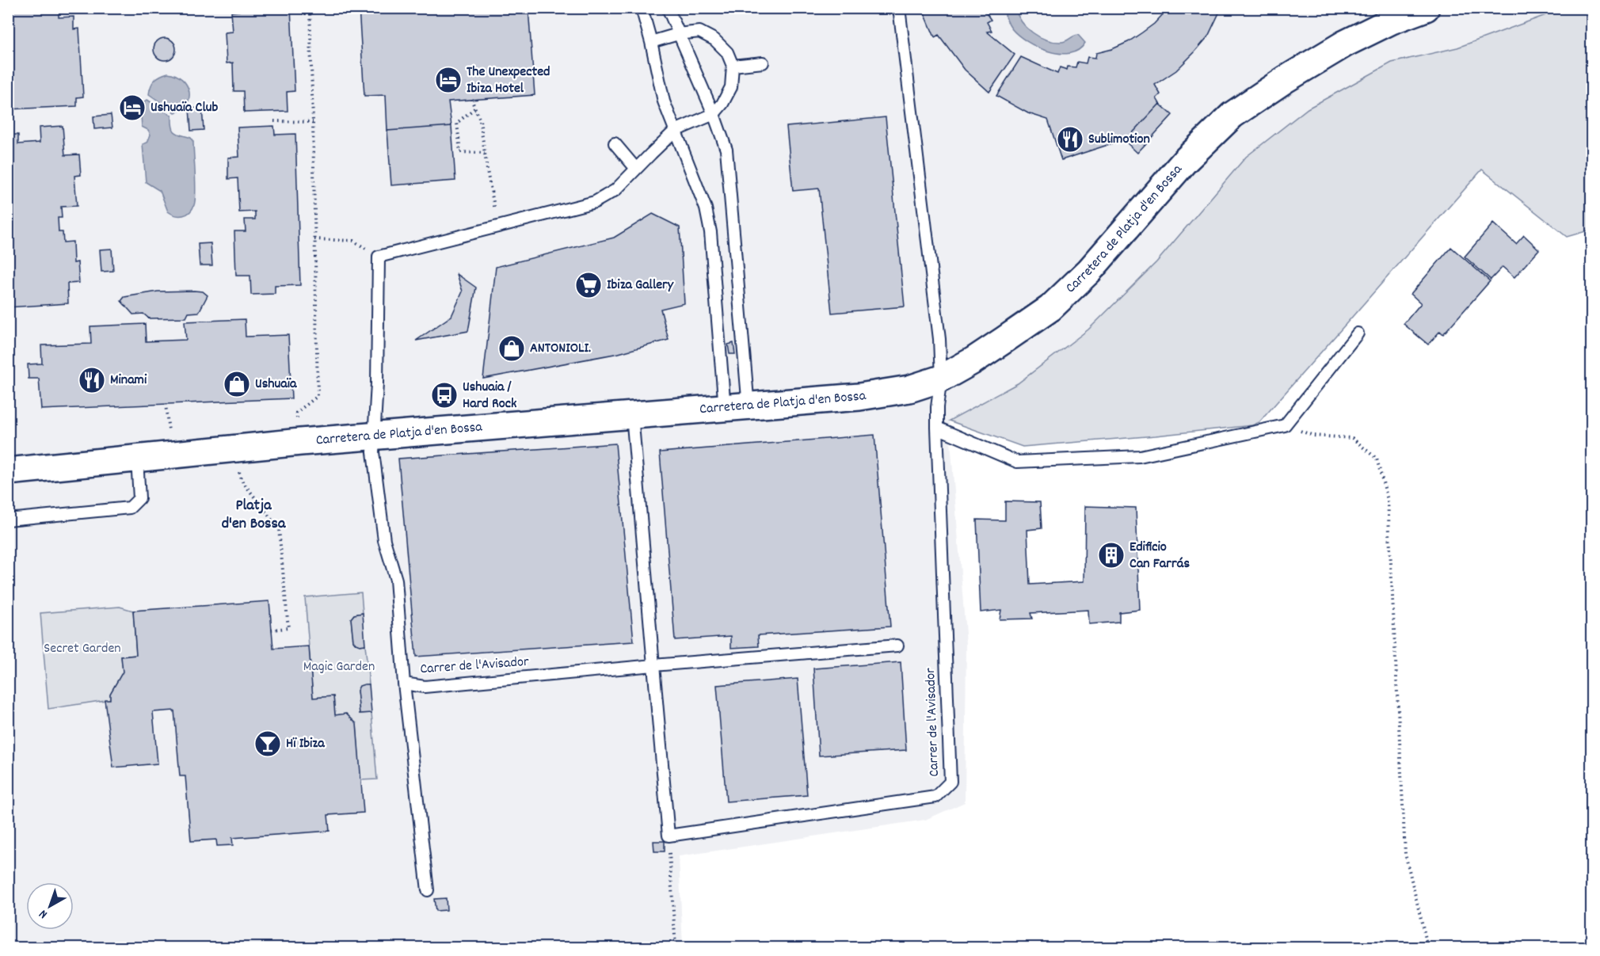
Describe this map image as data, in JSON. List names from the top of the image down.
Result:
{
  "streets": {
    "street": ["Carretera de Platja d'en Bossa"],
    "lane": ["Carrer de l'Avisador"]
  },
  "crossings": [
    ["Carretera de Platja d'en Bossa", "Carrer de l'Avisador"]
  ],
  "districts": ["Platja d'en Bossa"],
  "parks": ["Secret Garden", "Magic Garden"],
  "places": {
    "hotel": ["The Unexpected Ibiza Hotel", "Ushuaïa Club"],
    "restaurant": ["Sublimotion", "Minami"],
    "supermarket": ["Ibiza Gallery"],
    "shop": ["ANTONIOLI.", "Ushuaïa"],
    "bus stop": ["Ushuaia / Hard Rock"],
    "building": ["Edificio Can Farrás"],
    "bar": ["Hï Ibiza"]
  },
  "north": "bottom left"
}
